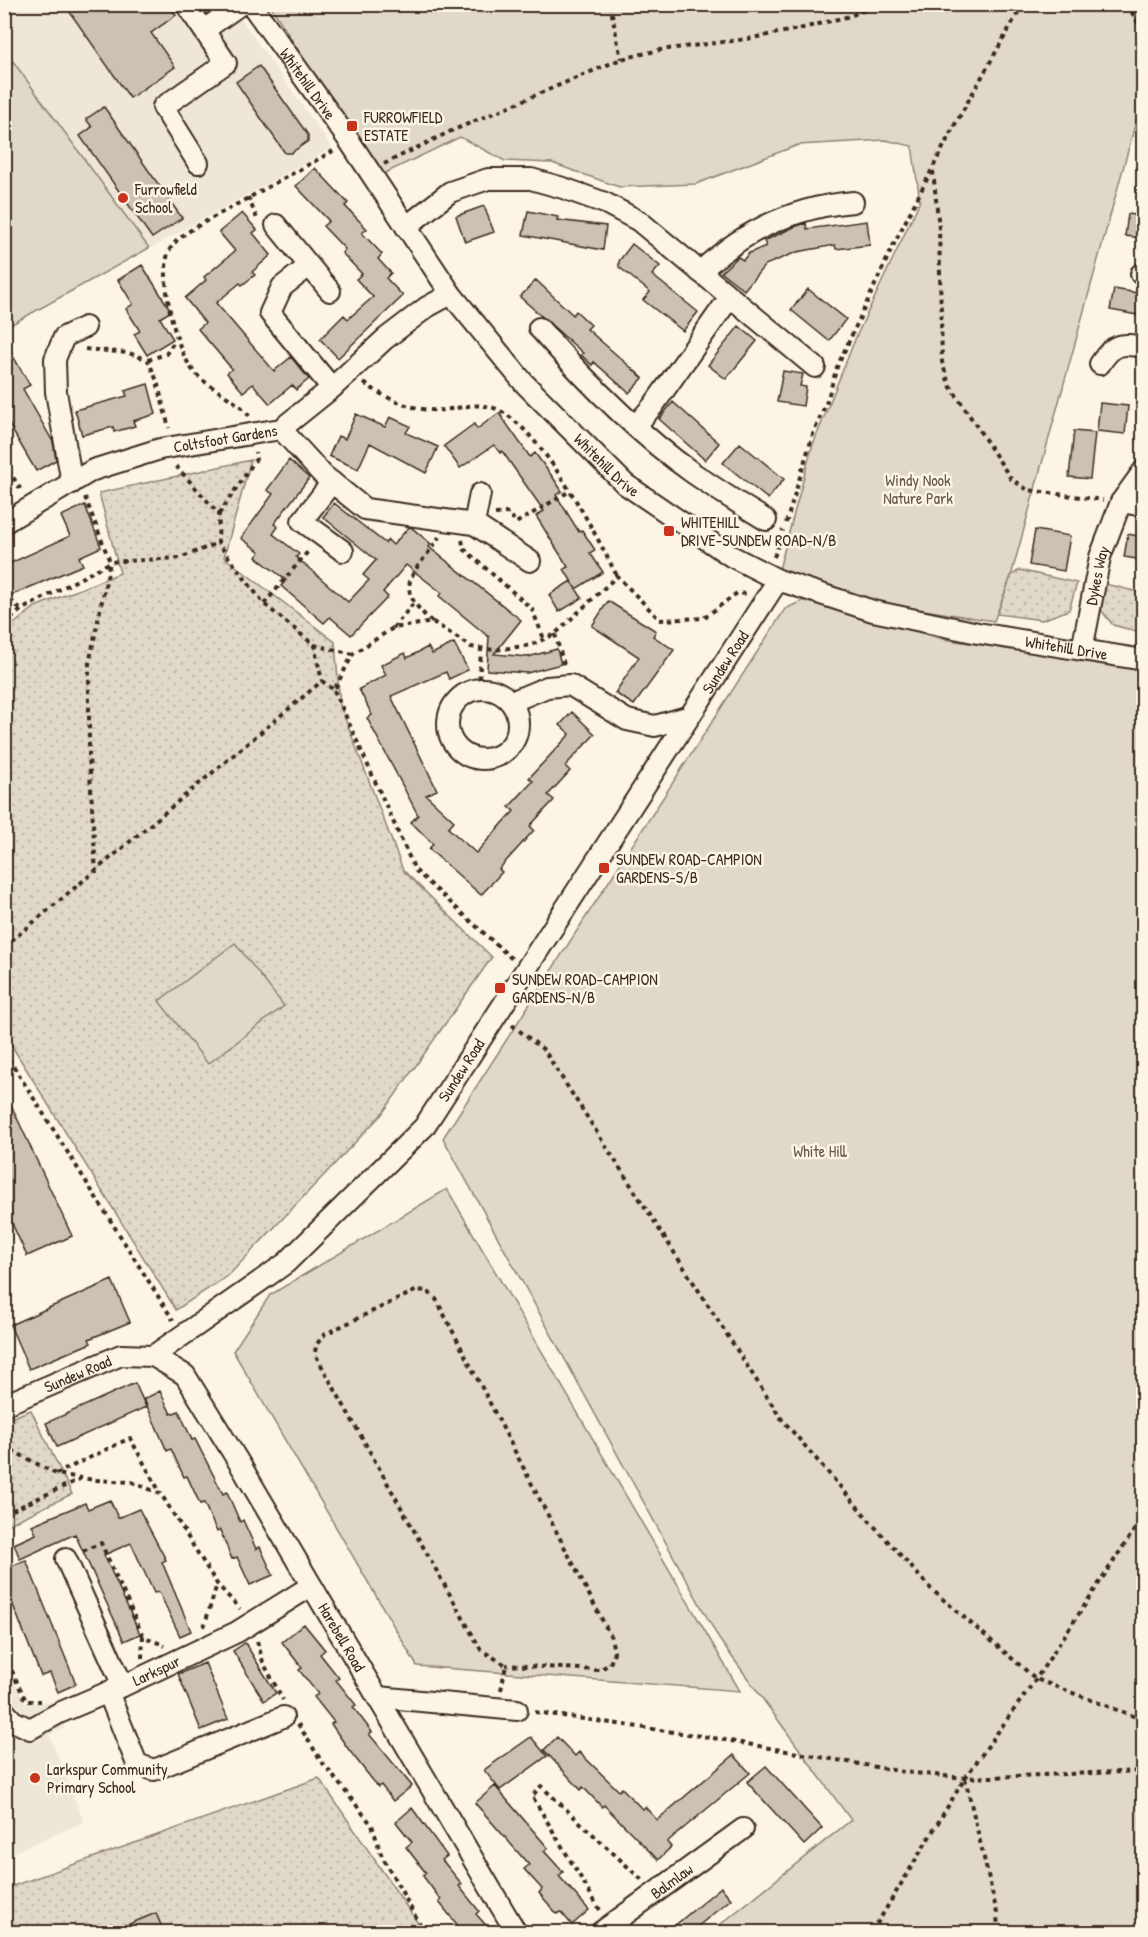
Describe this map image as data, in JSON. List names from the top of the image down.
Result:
{
  "streets": {
    "street": [
      "Whitehill Drive",
      "Coltsfoot Gardens",
      "Dykes Way",
      "Sundew Road",
      "Harebell Road",
      "Larkspur",
      "Balmlaw"
    ]
  },
  "crossings": [
    ["Whitehill Drive", "Coltsfoot Gardens"],
    ["Whitehill Drive", "Dykes Way"],
    ["Whitehill Drive", "Sundew Road"],
    ["Sundew Road", "Harebell Road"],
    ["Harebell Road", "Larkspur"]
  ],
  "parks": ["Windy Nook Nature Park", "White Hill"],
  "places": {
    "transit": [
      "FURROWFIELD ESTATE",
      "WHITEHILL DRIVE-SUNDEW ROAD-N/B",
      "SUNDEW ROAD-CAMPION GARDENS-S/B",
      "SUNDEW ROAD-CAMPION GARDENS-N/B"
    ],
    "other": ["Furrowfield School", "Larkspur Community Primary School"]
  }
}
